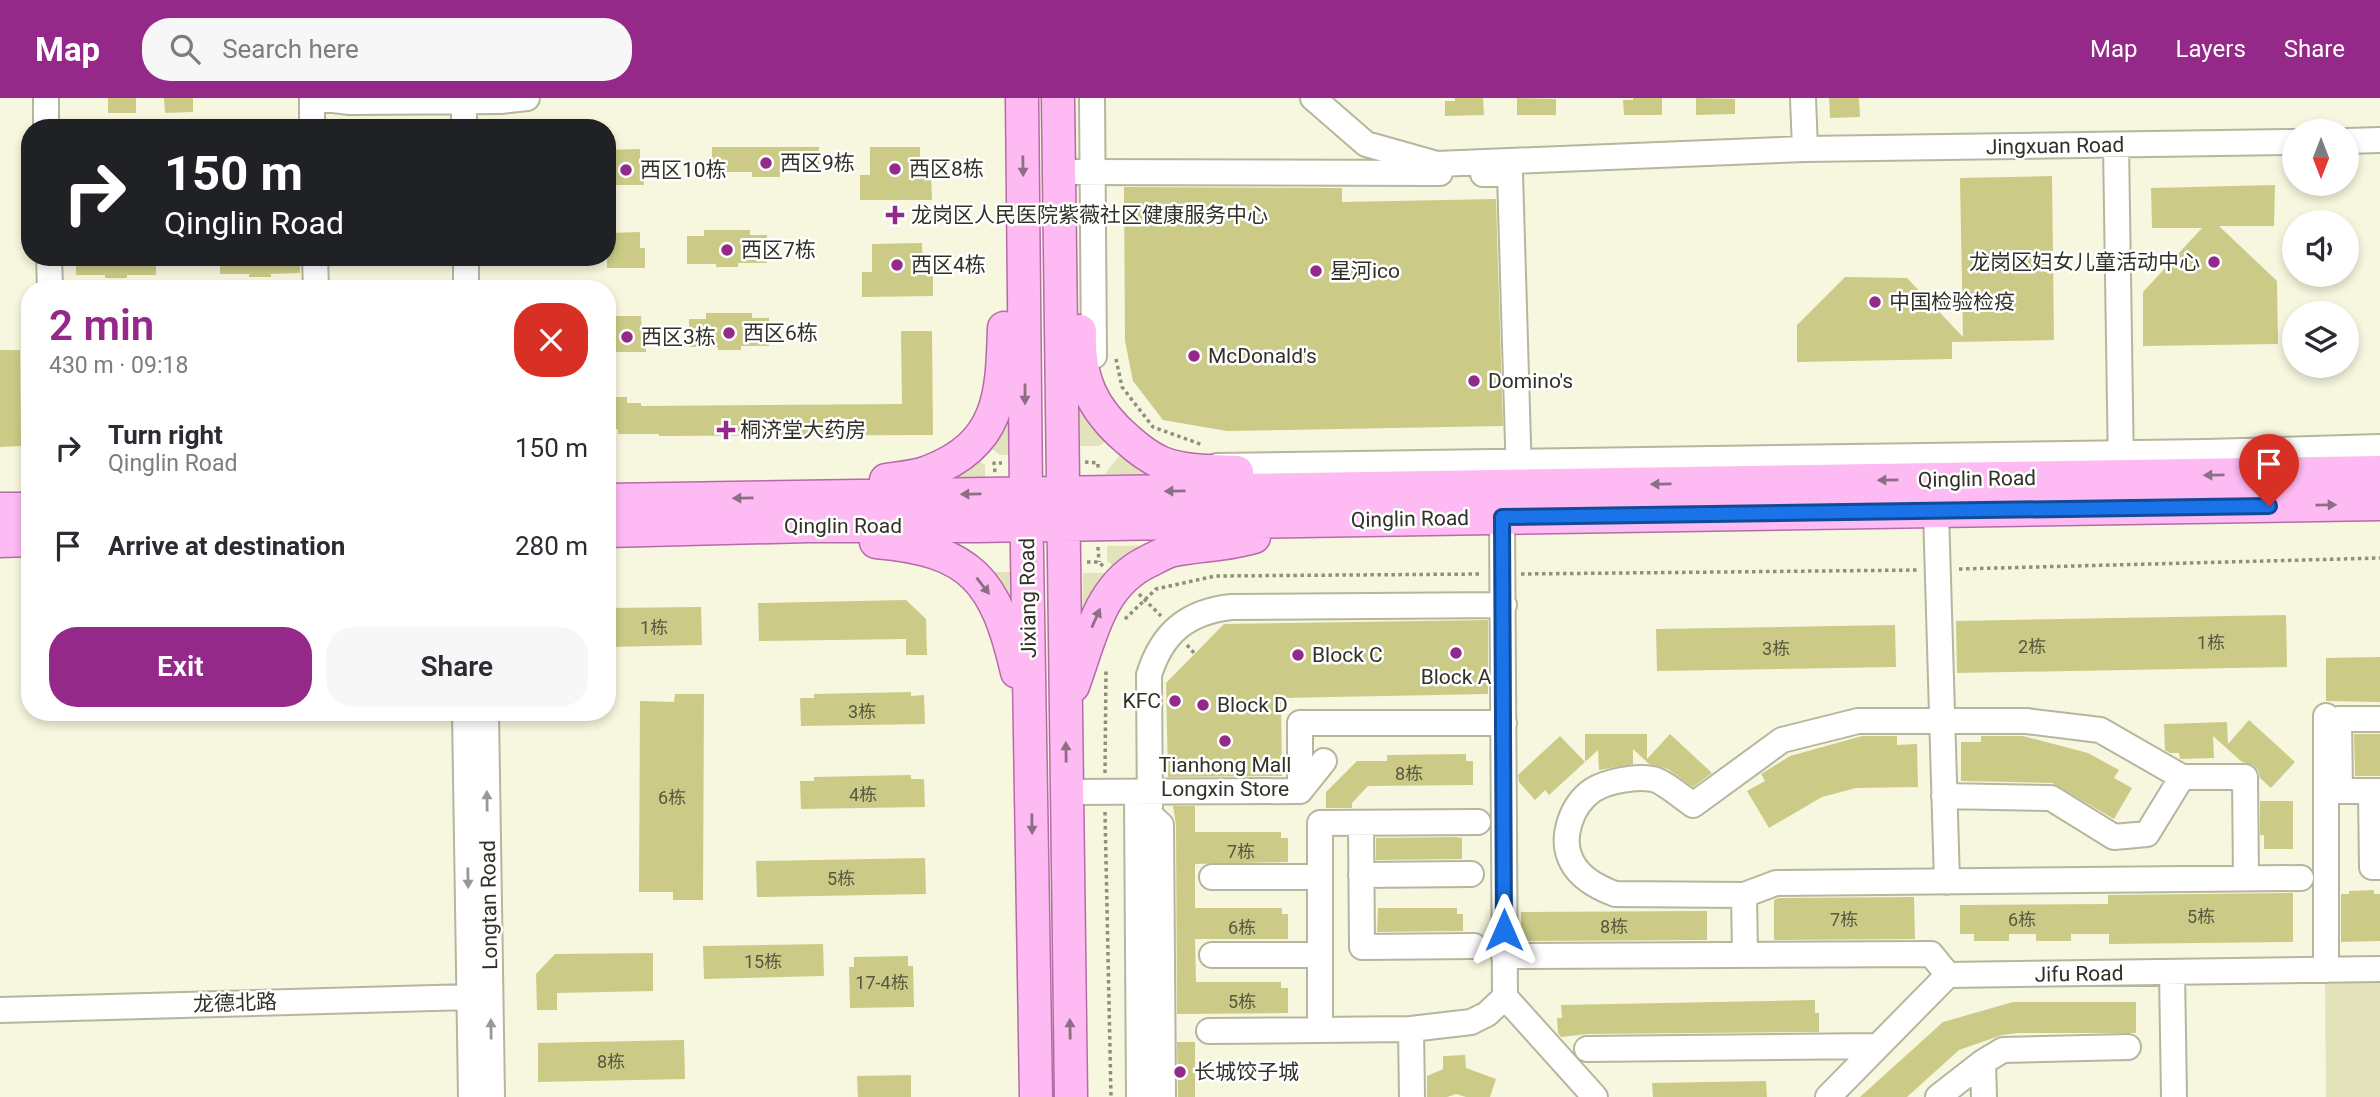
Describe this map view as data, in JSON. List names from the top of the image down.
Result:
{
  "streets": {
    "main road": ["Qinglin Road", "Jixiang Road"],
    "street": [
      "Jingxuan Road",
      "Longtan Road",
      "Jifu Road",
      "龙德北路"
    ]
  },
  "crossings": [
    ["Qinglin Road", "Jixiang Road"],
    ["Longtan Road", "龙德北路"]
  ],
  "places": {
    "other": [
      "西区9栋",
      "西区8栋",
      "西区10栋",
      "西区7栋",
      "龙岗区妇女儿童活动中心",
      "西区4栋",
      "星河ico",
      "中国检验检疫",
      "西区6栋",
      "西区3栋",
      "McDonald's",
      "Domino's",
      "Block A",
      "Block C",
      "KFC",
      "Block D",
      "Tianhong Mall Longxin Store",
      "长城饺子城"
    ],
    "health": ["龙岗区人民医院紫薇社区健康服务中心", "桐济堂大药房"]
  },
  "house_numbers": [
    "1栋",
    "1栋",
    "2栋",
    "3栋",
    "3栋",
    "8栋",
    "4栋",
    "6栋",
    "7栋",
    "5栋",
    "5栋",
    "7栋",
    "6栋",
    "8栋",
    "6栋",
    "15栋",
    "17-4栋",
    "5栋",
    "8栋"
  ],
  "north": "bottom",
  "page": {
    "header": "Map",
    "search": "Search here",
    "nav": ["Map", "Layers", "Share"],
    "turn": ["150 m", "Qinglin Road"],
    "heading": ["2 min", "430 m · 09:18"],
    "list": [
      {
        "name": "Turn right",
        "note": "Qinglin Road",
        "value": "150 m"
      },
      {
        "name": "Arrive at destination",
        "value": "280 m"
      }
    ],
    "buttons": ["Exit", "Share"]
  }
}
